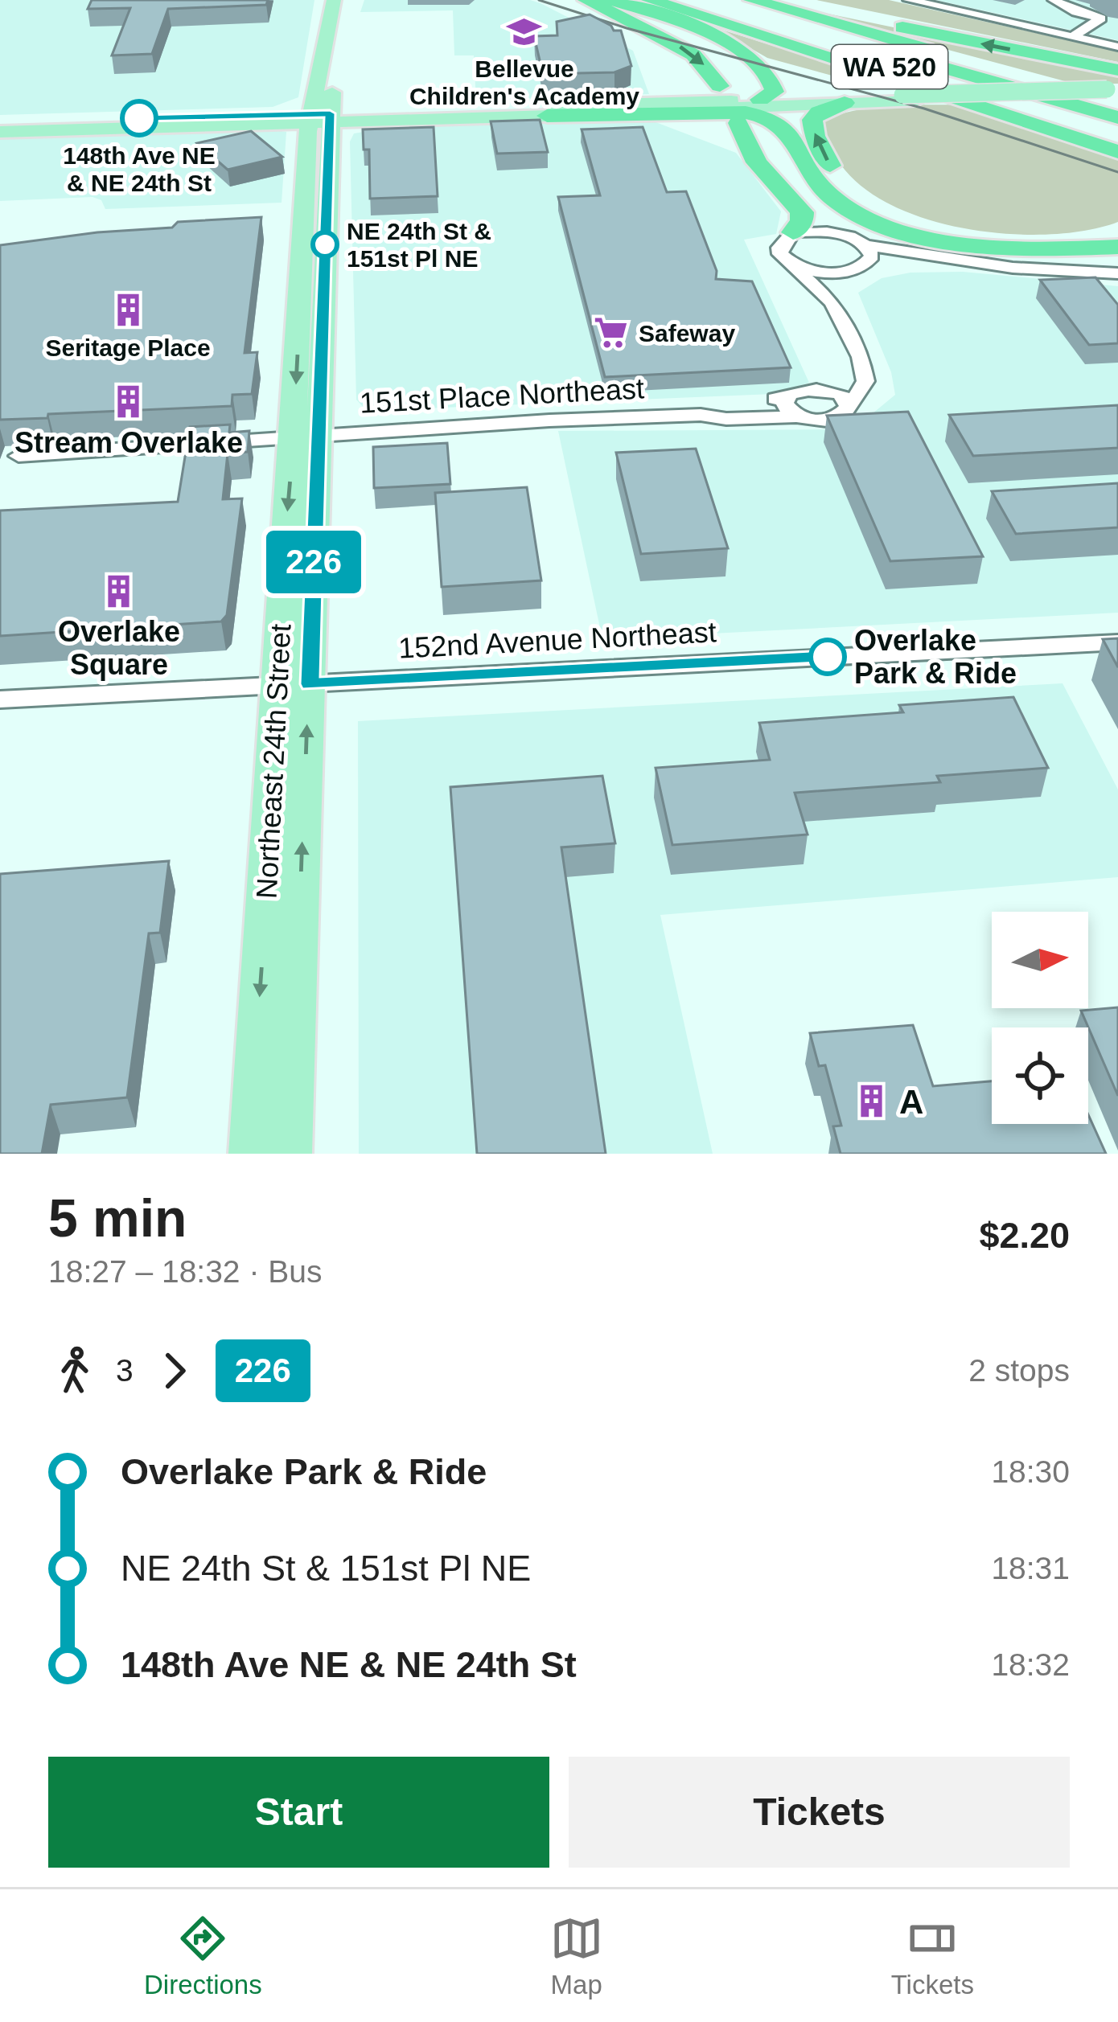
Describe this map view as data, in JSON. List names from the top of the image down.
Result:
{
  "streets": {
    "highway": ["WA 520"],
    "main road": ["Northeast 24th Street"],
    "street": ["151st Place Northeast", "152nd Avenue Northeast"]
  },
  "crossings": [
    ["151st Place Northeast", "Northeast 24th Street"],
    ["152nd Avenue Northeast", "Northeast 24th Street"]
  ],
  "places": {
    "school or university": ["Bellevue Children's Academy"],
    "other": ["148th Ave NE & NE 24th St", "NE 24th St & 151st Pl NE", "Overlake Park & Ride"],
    "building": [
      "Seritage Place",
      "Stream Overlake",
      "Overlake Square",
      "A"
    ],
    "supermarket": ["Safeway"]
  },
  "lines": ["bus line 226"],
  "north": "right",
  "page": {
    "on_map": "226",
    "heading": ["5 min", "18:27 – 18:32 · Bus", "$2.20"],
    "legs": ["3", "226", "2 stops"],
    "list": [
      {
        "name": "Overlake Park & Ride",
        "value": "18:30"
      },
      {
        "name": "NE 24th St & 151st Pl NE",
        "value": "18:31"
      },
      {
        "name": "148th Ave NE & NE 24th St",
        "value": "18:32"
      }
    ],
    "buttons": ["Start", "Tickets"],
    "tabs": ["Directions", "Map", "Tickets"]
  }
}
